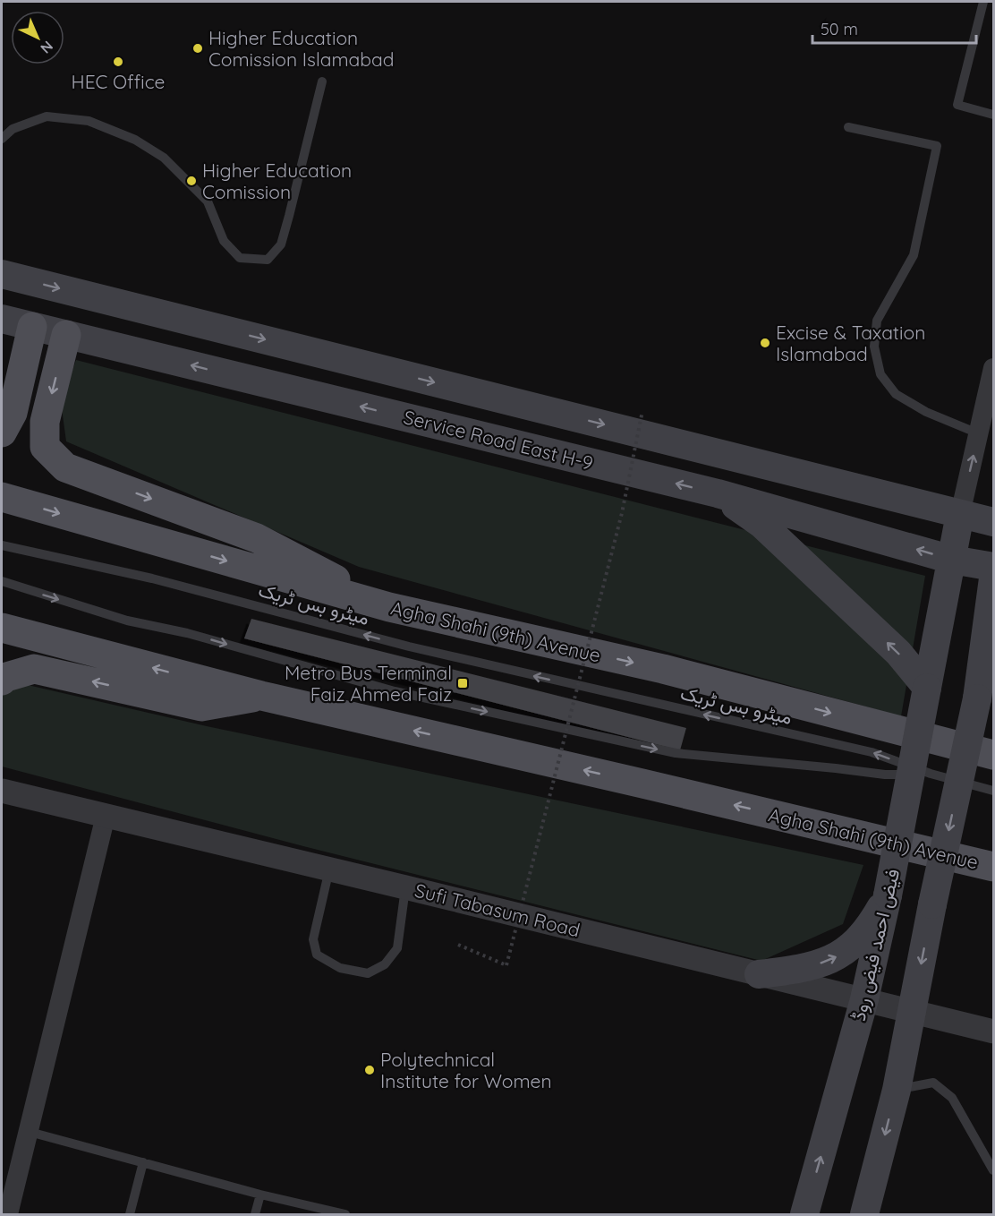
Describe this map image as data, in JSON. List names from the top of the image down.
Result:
{
  "streets": {
    "main road": ["Service Road East H-9", "Agha Shahi (9th) Avenue", "فیض احمد فیض روڈ"],
    "street": ["Sufi Tabasum Road"],
    "lane": ["میٹرو بس ٹریک"]
  },
  "crossings": [
    ["Service Road East H-9", "فیض احمد فیض روڈ"],
    ["Sufi Tabasum Road", "فیض احمد فیض روڈ"]
  ],
  "places": {
    "other": [
      "Higher Education Comission Islamabad",
      "HEC Office",
      "Higher Education Comission",
      "Excise & Taxation Islamabad",
      "Polytechnical Institute for Women"
    ],
    "transit": ["Metro Bus Terminal Faiz Ahmed Faiz"]
  },
  "scale_bar": "50 m",
  "north": "bottom right"
}
